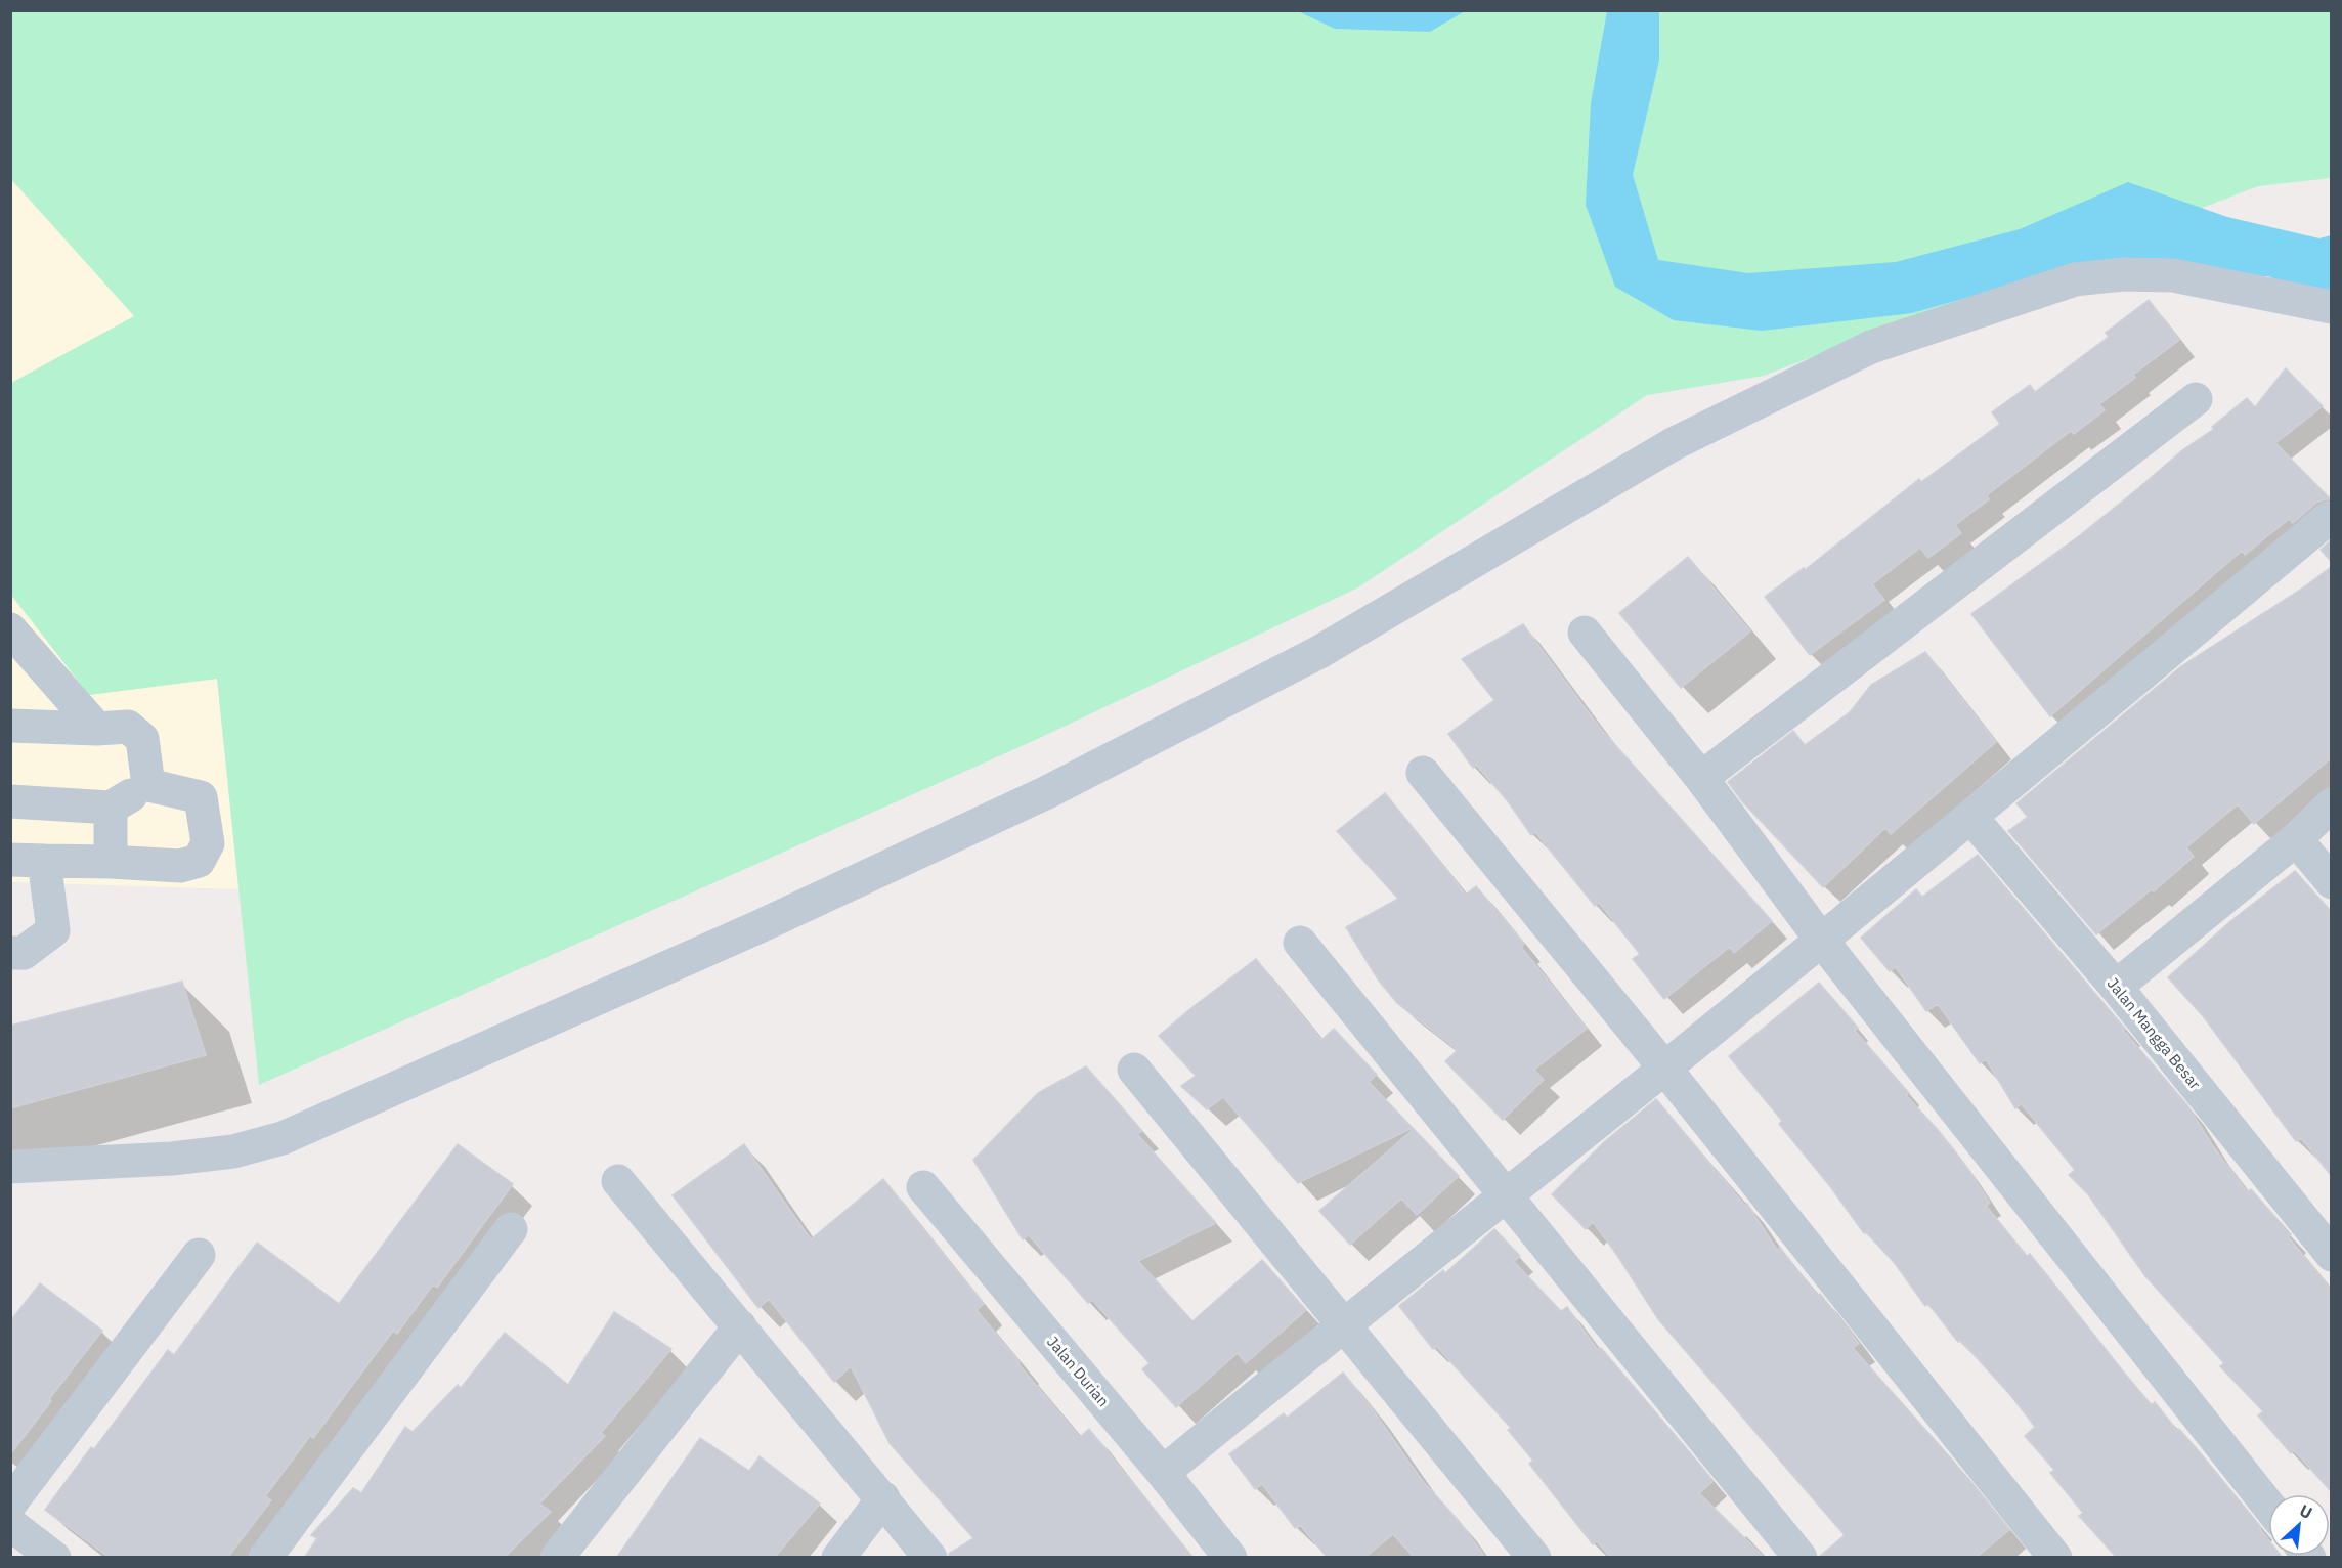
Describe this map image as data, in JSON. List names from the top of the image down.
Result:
{
  "streets": {
    "street": ["Jalan Mangga Besar", "Jalan Durian"]
  },
  "north": "top right"
}
